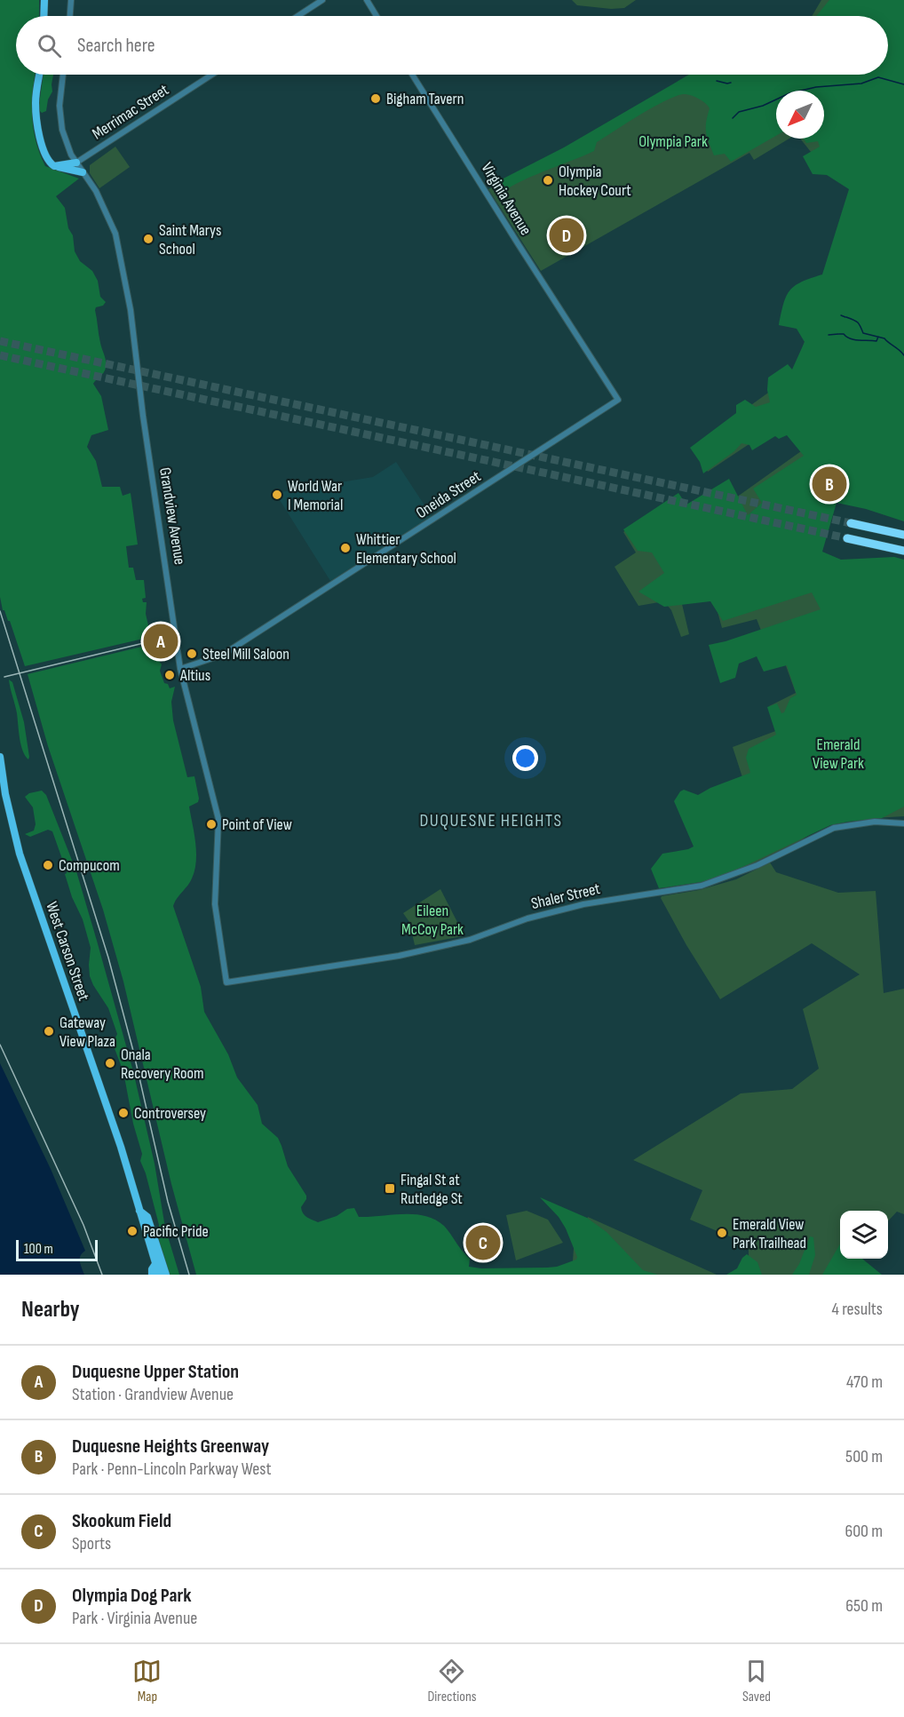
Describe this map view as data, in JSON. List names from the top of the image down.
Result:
{
  "streets": {
    "main road": ["West Carson Street"],
    "street": [
      "Merrimac Street",
      "Virginia Avenue",
      "Oneida Street",
      "Grandview Avenue",
      "Shaler Street"
    ]
  },
  "crossings": [
    ["Merrimac Street", "Grandview Avenue"],
    ["Virginia Avenue", "Oneida Street"],
    ["Oneida Street", "Grandview Avenue"],
    ["Grandview Avenue", "Shaler Street"]
  ],
  "districts": ["DUQUESNE HEIGHTS"],
  "parks": ["Olympia Park", "Emerald View Park", "Eileen McCoy Park"],
  "places": {
    "other": [
      "Bigham Tavern",
      "Olympia Hockey Court",
      "Saint Marys School",
      "World War I Memorial",
      "Whittier Elementary School",
      "Steel Mill Saloon",
      "Altius",
      "Point of View",
      "Compucom",
      "Gateway View Plaza",
      "Onala Recovery Room",
      "Controversey",
      "Pacific Pride",
      "Emerald View Park Trailhead"
    ],
    "transit": ["Fingal St at Rutledge St"]
  },
  "scale_bar": "100 m",
  "north": "bottom left",
  "page": {
    "search": "Search here",
    "pins": [
      "D",
      "B",
      "A",
      "C"
    ],
    "scale": "100 m",
    "heading": ["Nearby", "4 results"],
    "list": [
      {
        "mark": "A",
        "name": "Duquesne Upper Station",
        "note": "Station · Grandview Avenue",
        "value": "470 m"
      },
      {
        "mark": "B",
        "name": "Duquesne Heights Greenway",
        "note": "Park · Penn-Lincoln Parkway West",
        "value": "500 m"
      },
      {
        "mark": "C",
        "name": "Skookum Field",
        "note": "Sports",
        "value": "600 m"
      },
      {
        "mark": "D",
        "name": "Olympia Dog Park",
        "note": "Park · Virginia Avenue",
        "value": "650 m"
      }
    ],
    "nav": ["Map", "Directions", "Saved"]
  }
}
